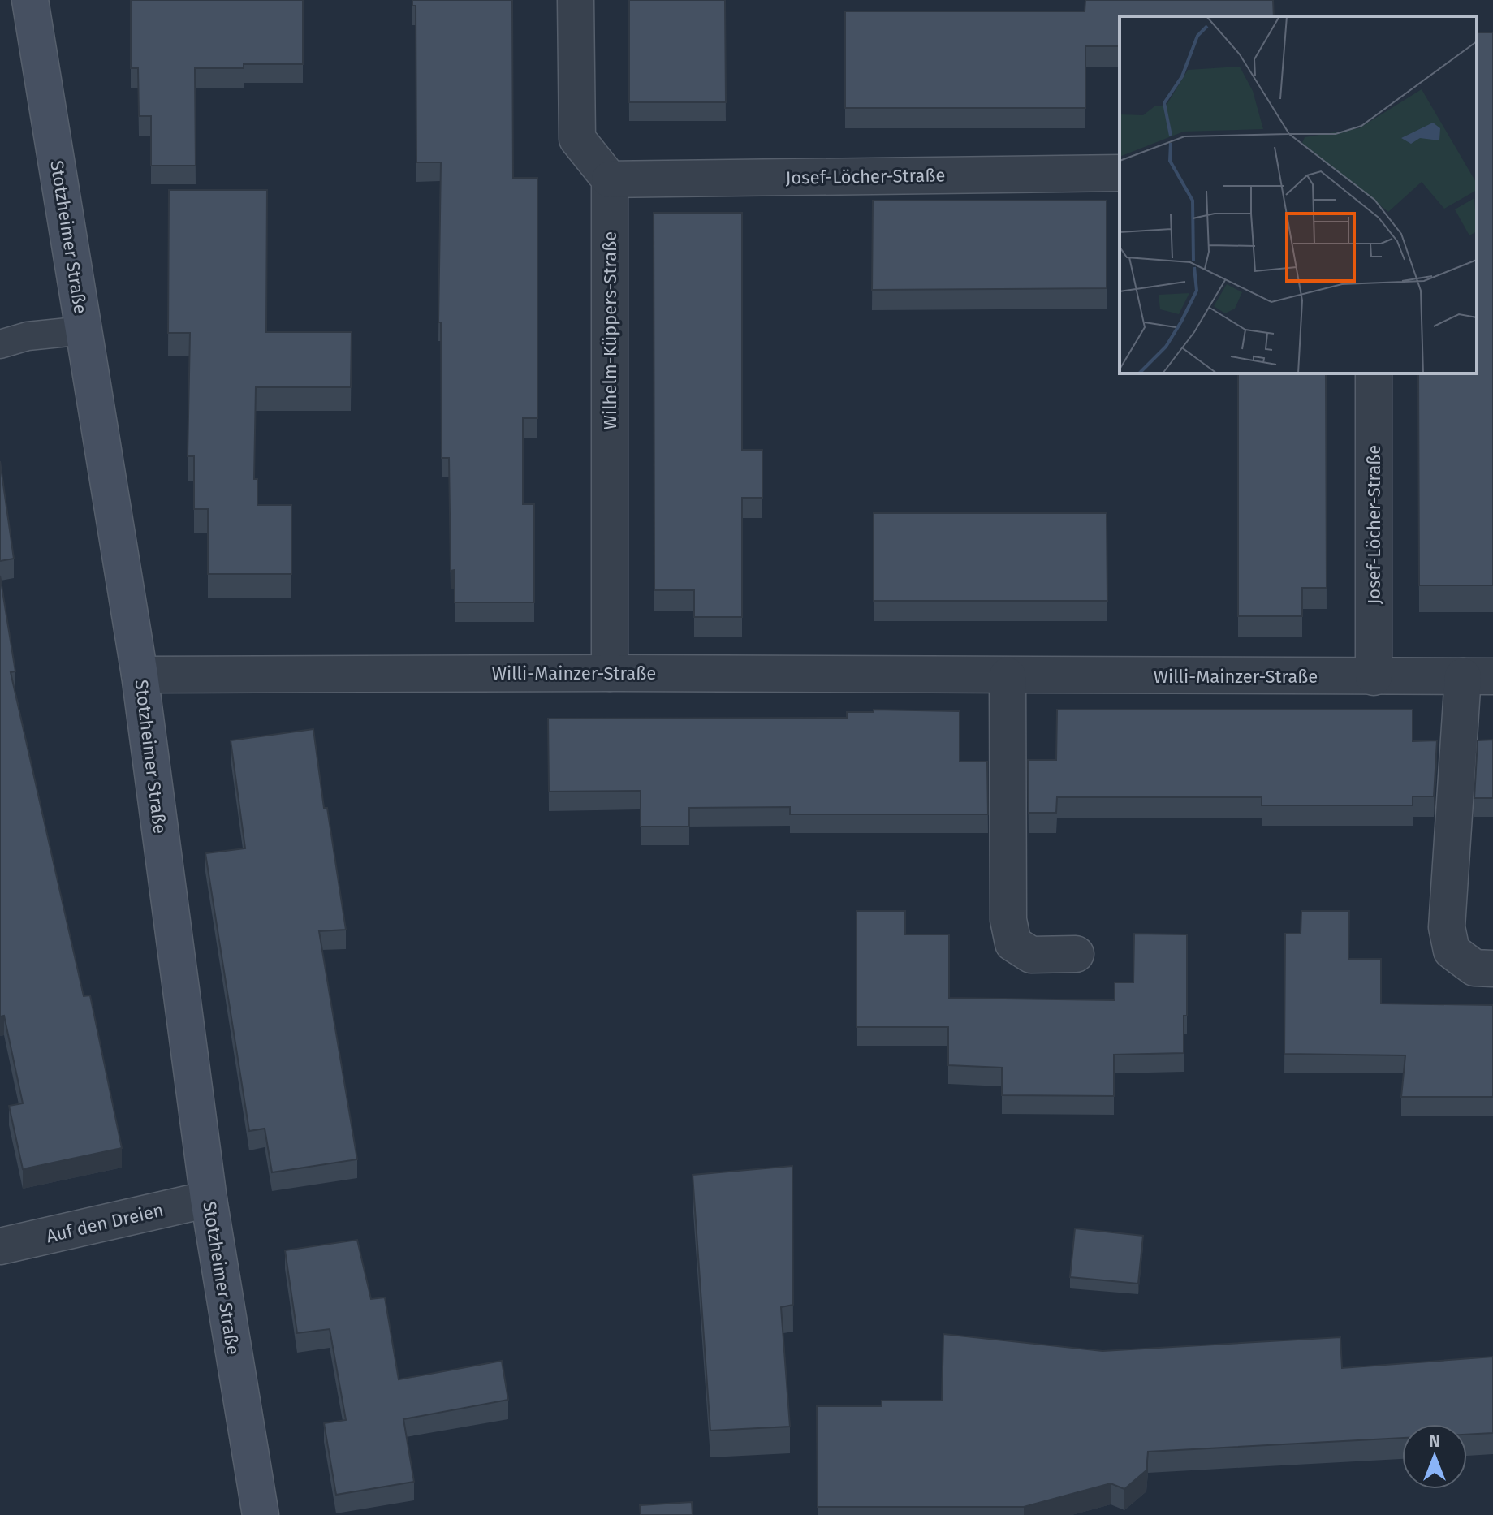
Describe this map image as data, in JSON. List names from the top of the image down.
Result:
{
  "streets": {
    "street": [
      "Josef-Löcher-Straße",
      "Stotzheimer Straße",
      "Wilhelm-Küppers-Straße",
      "Willi-Mainzer-Straße",
      "Auf den Dreien"
    ]
  },
  "crossings": [
    ["Josef-Löcher-Straße", "Wilhelm-Küppers-Straße"],
    ["Josef-Löcher-Straße", "Willi-Mainzer-Straße"],
    ["Stotzheimer Straße", "Willi-Mainzer-Straße"],
    ["Stotzheimer Straße", "Auf den Dreien"],
    ["Wilhelm-Küppers-Straße", "Willi-Mainzer-Straße"]
  ],
  "north": "top"
}
